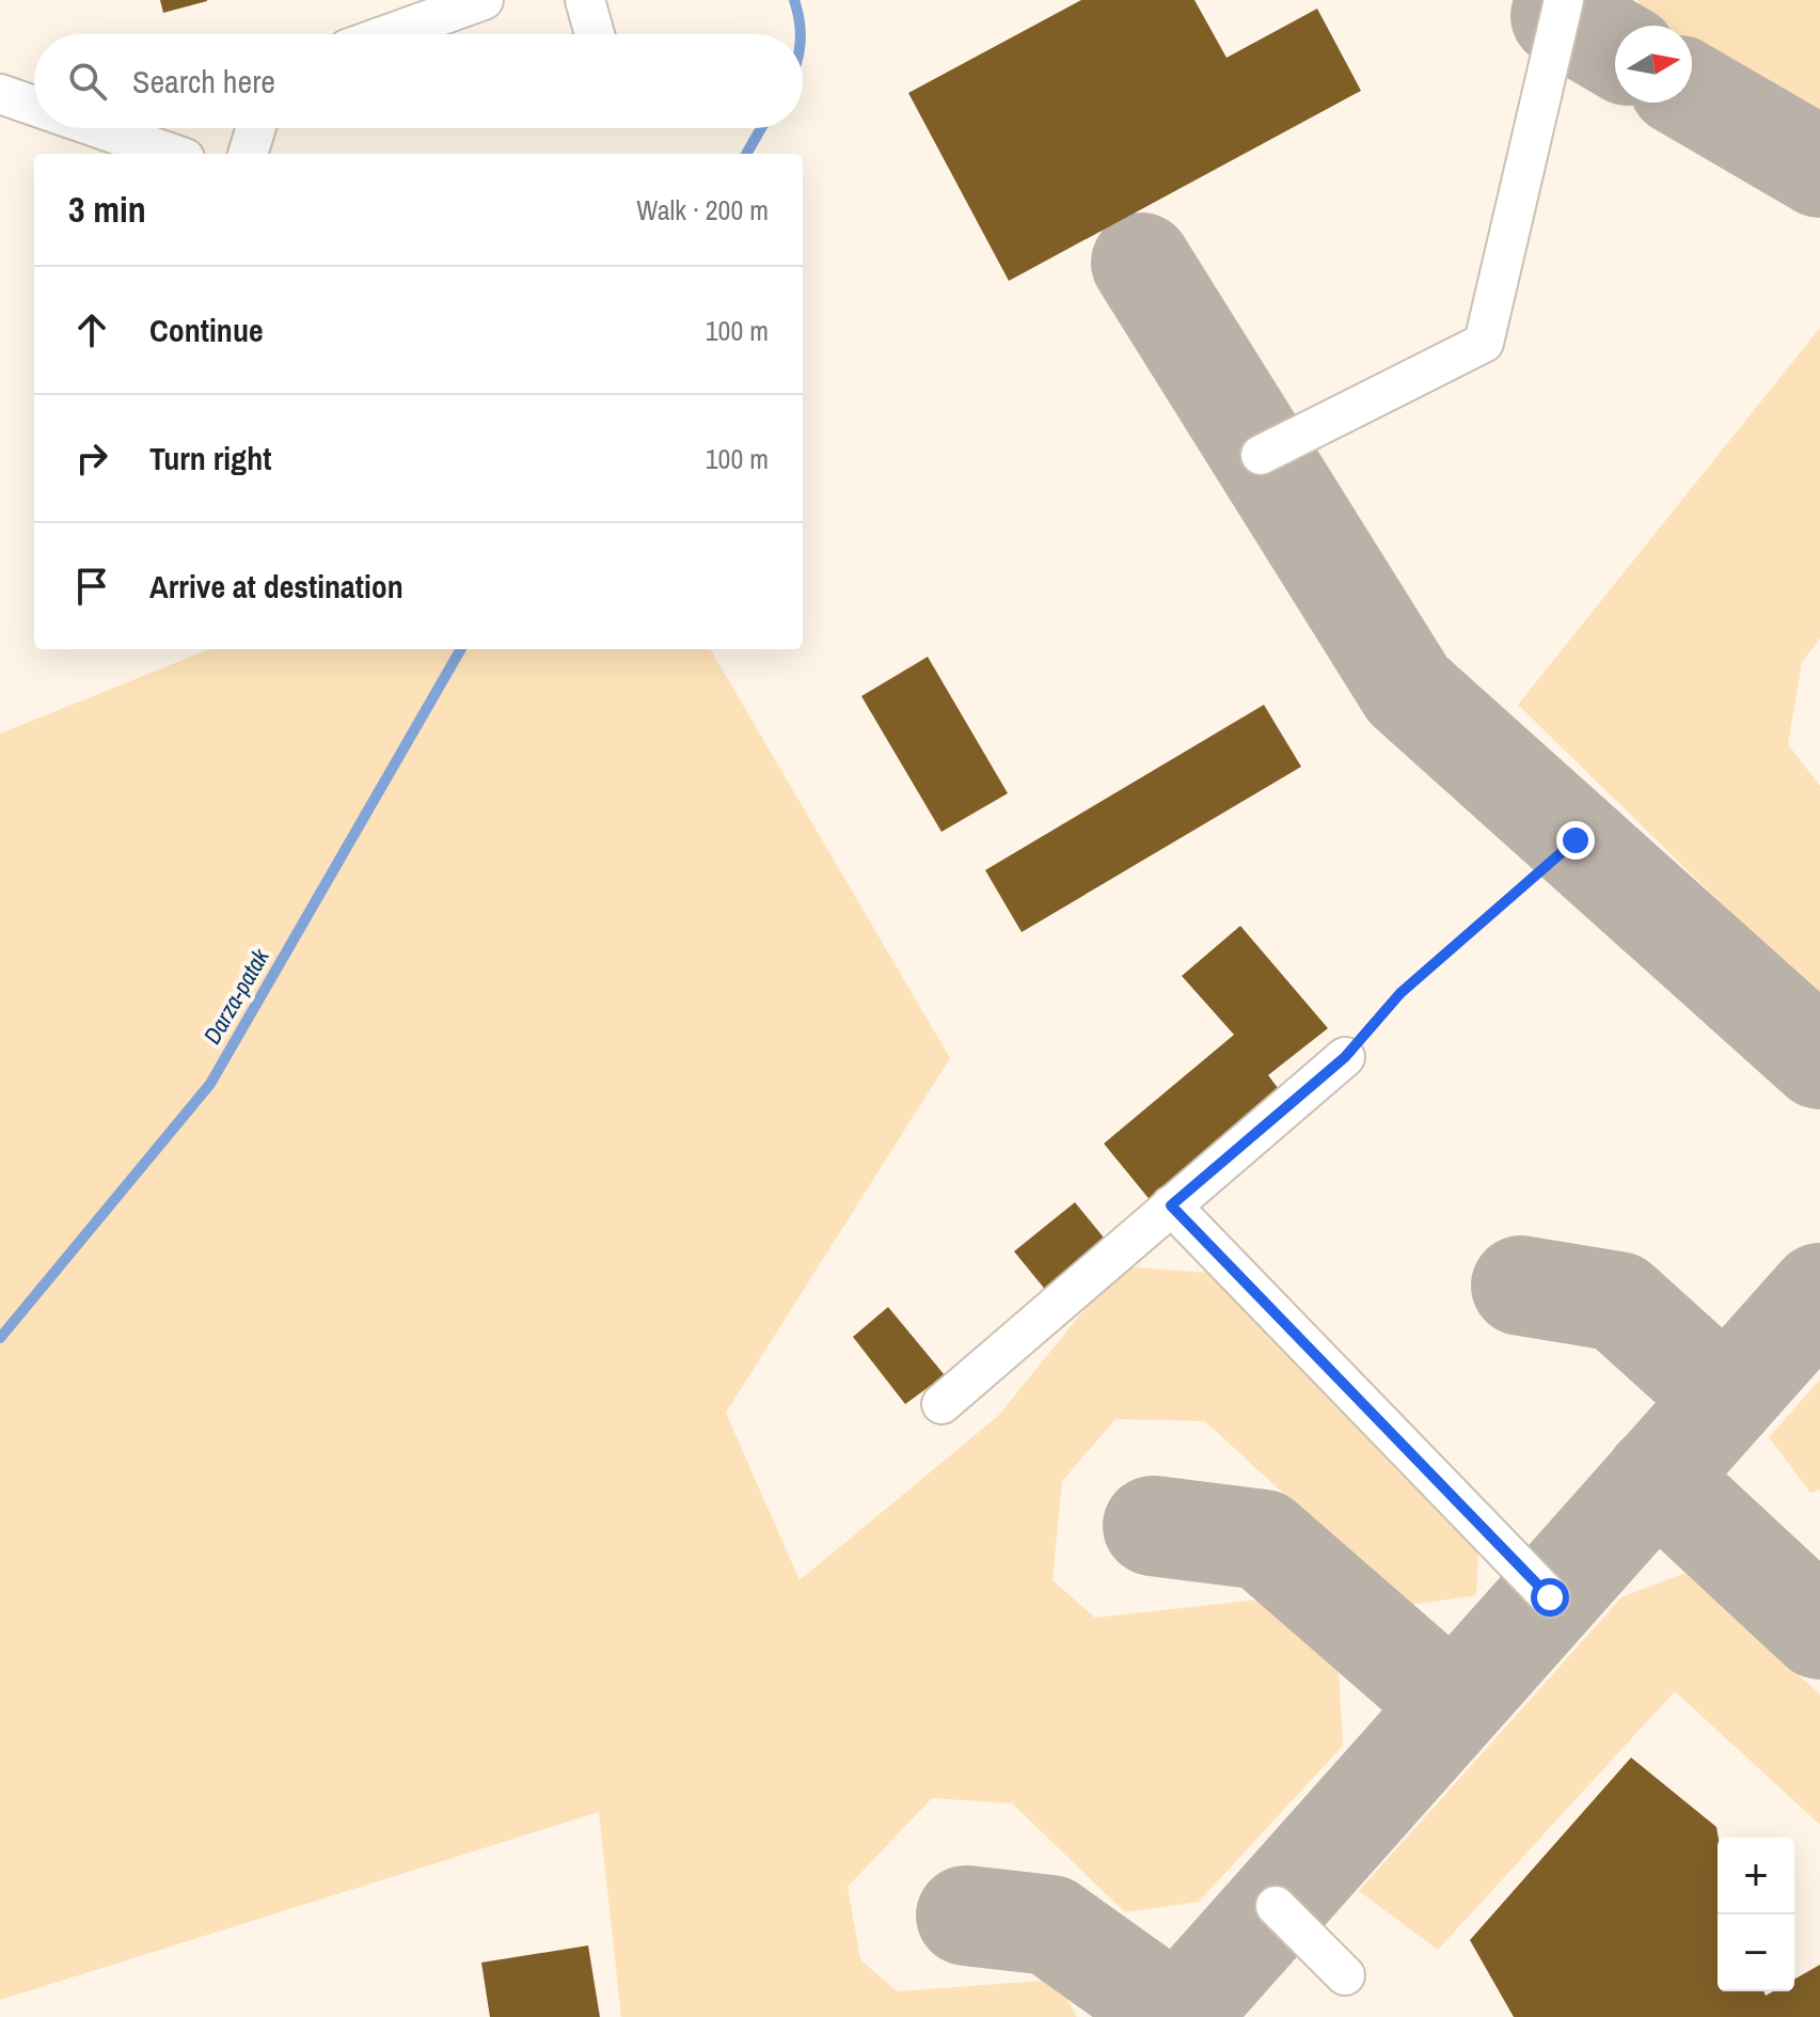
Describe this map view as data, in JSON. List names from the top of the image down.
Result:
{
  "water": ["Darza-patak"],
  "north": "right",
  "page": {
    "search": "Search here",
    "heading": ["3 min", "Walk · 200 m"],
    "list": [
      ["Continue", "100 m"],
      ["Turn right", "100 m"],
      "Arrive at destination"
    ],
    "map_buttons": ["+", "−"]
  }
}
